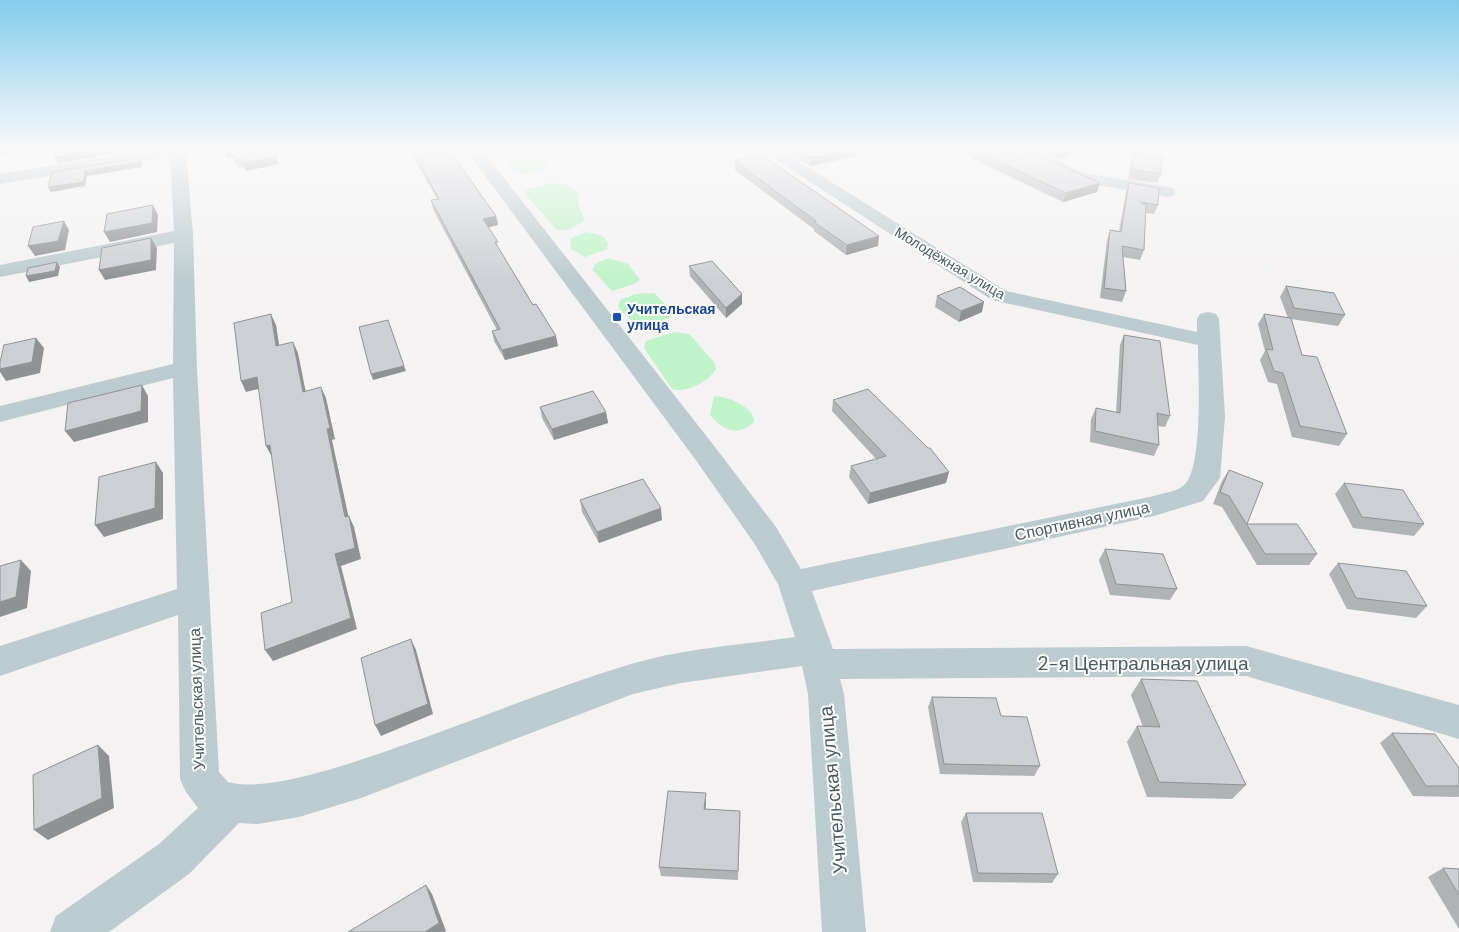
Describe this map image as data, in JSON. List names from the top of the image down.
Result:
{
  "streets": {
    "street": [
      "Молодёжная улица",
      "Спортивная улица",
      "2-я Центральная улица",
      "Учительская улица"
    ]
  },
  "crossings": [
    ["Молодёжная улица", "Спортивная улица"],
    ["Спортивная улица", "Учительская улица"],
    ["2-я Центральная улица", "Учительская улица"]
  ],
  "places": {
    "transit": ["Учительская улица"]
  }
}
